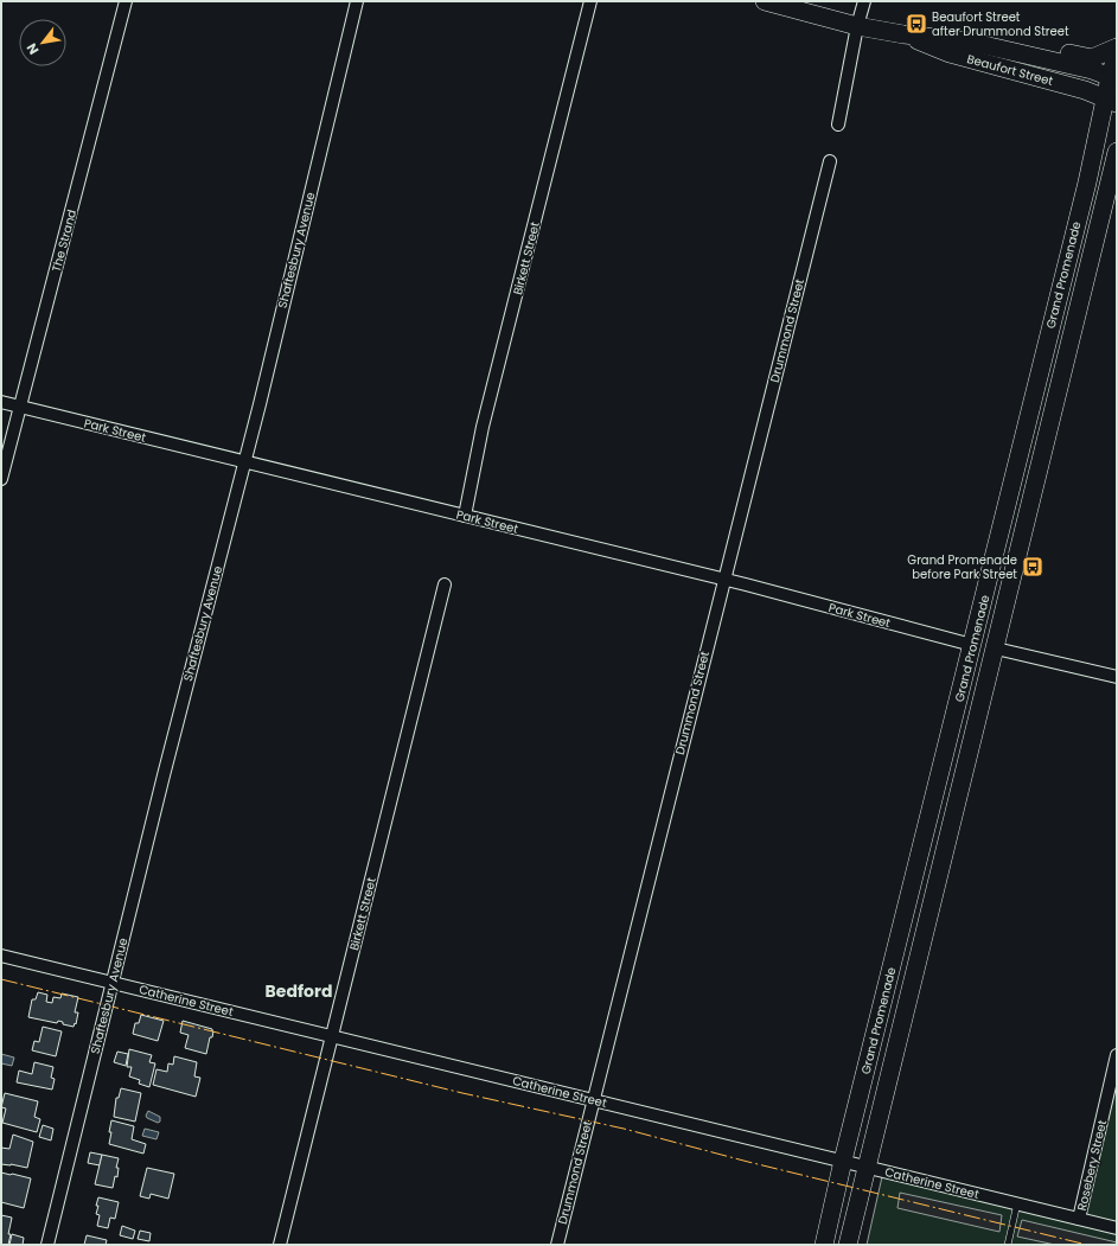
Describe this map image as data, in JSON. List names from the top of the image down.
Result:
{
  "streets": {
    "main road": ["Beaufort Street", "Grand Promenade"],
    "street": [
      "The Strand",
      "Shaftesbury Avenue",
      "Birkett Street",
      "Drummond Street",
      "Park Street",
      "Catherine Street",
      "Rosebery Street"
    ]
  },
  "crossings": [
    ["Beaufort Street", "Grand Promenade"],
    ["The Strand", "Park Street"],
    ["Shaftesbury Avenue", "Park Street"],
    ["Shaftesbury Avenue", "Catherine Street"],
    ["Birkett Street", "Park Street"],
    ["Birkett Street", "Catherine Street"],
    ["Grand Promenade", "Park Street"],
    ["Grand Promenade", "Catherine Street"],
    ["Drummond Street", "Park Street"],
    ["Drummond Street", "Catherine Street"],
    ["Catherine Street", "Rosebery Street"]
  ],
  "districts": ["Bedford"],
  "places": {
    "bus stop": ["Beaufort Street after Drummond Street", "Grand Promenade before Park Street"]
  },
  "north": "bottom left"
}
